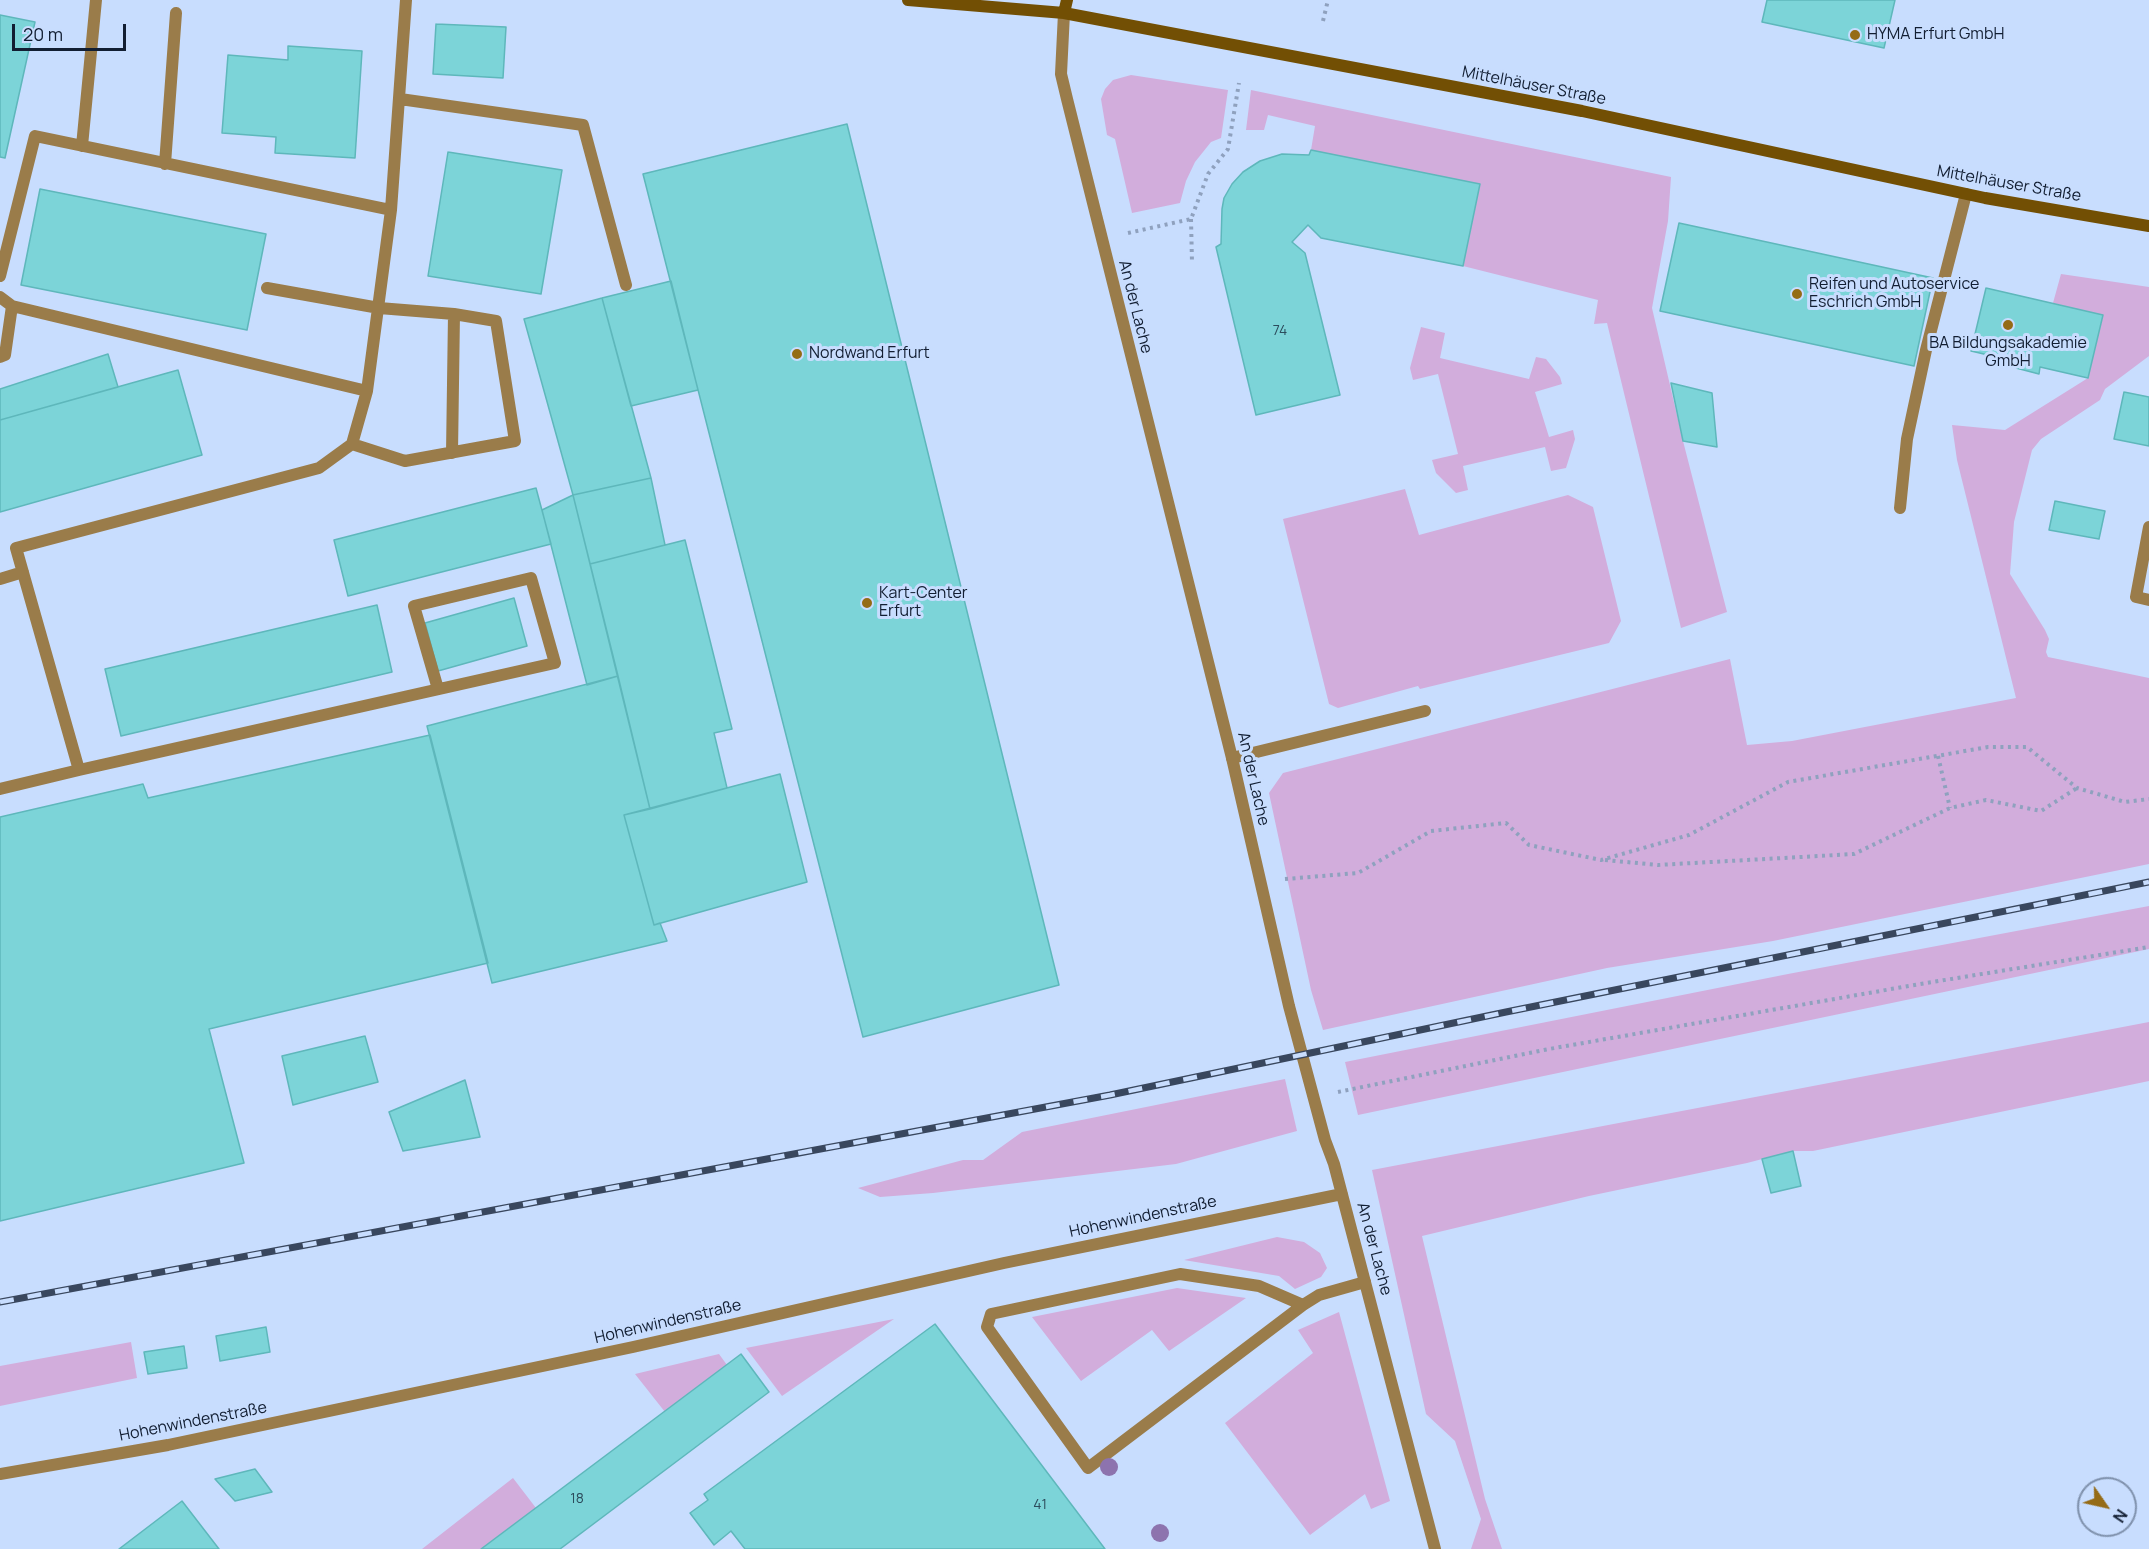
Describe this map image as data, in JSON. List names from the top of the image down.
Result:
{
  "streets": {
    "main road": ["Mittelhäuser Straße"],
    "street": ["An der Lache", "Hohenwindenstraße"]
  },
  "crossings": [
    ["Mittelhäuser Straße", "An der Lache"],
    ["An der Lache", "Hohenwindenstraße"]
  ],
  "places": [
    "HYMA Erfurt GmbH",
    "Reifen und Autoservice Eschrich GmbH",
    "BA Bildungsakademie GmbH",
    "Nordwand Erfurt",
    "Kart-Center Erfurt"
  ],
  "house_numbers": ["74", "18", "41"],
  "scale_bar": "20 m",
  "north": "bottom right"
}
